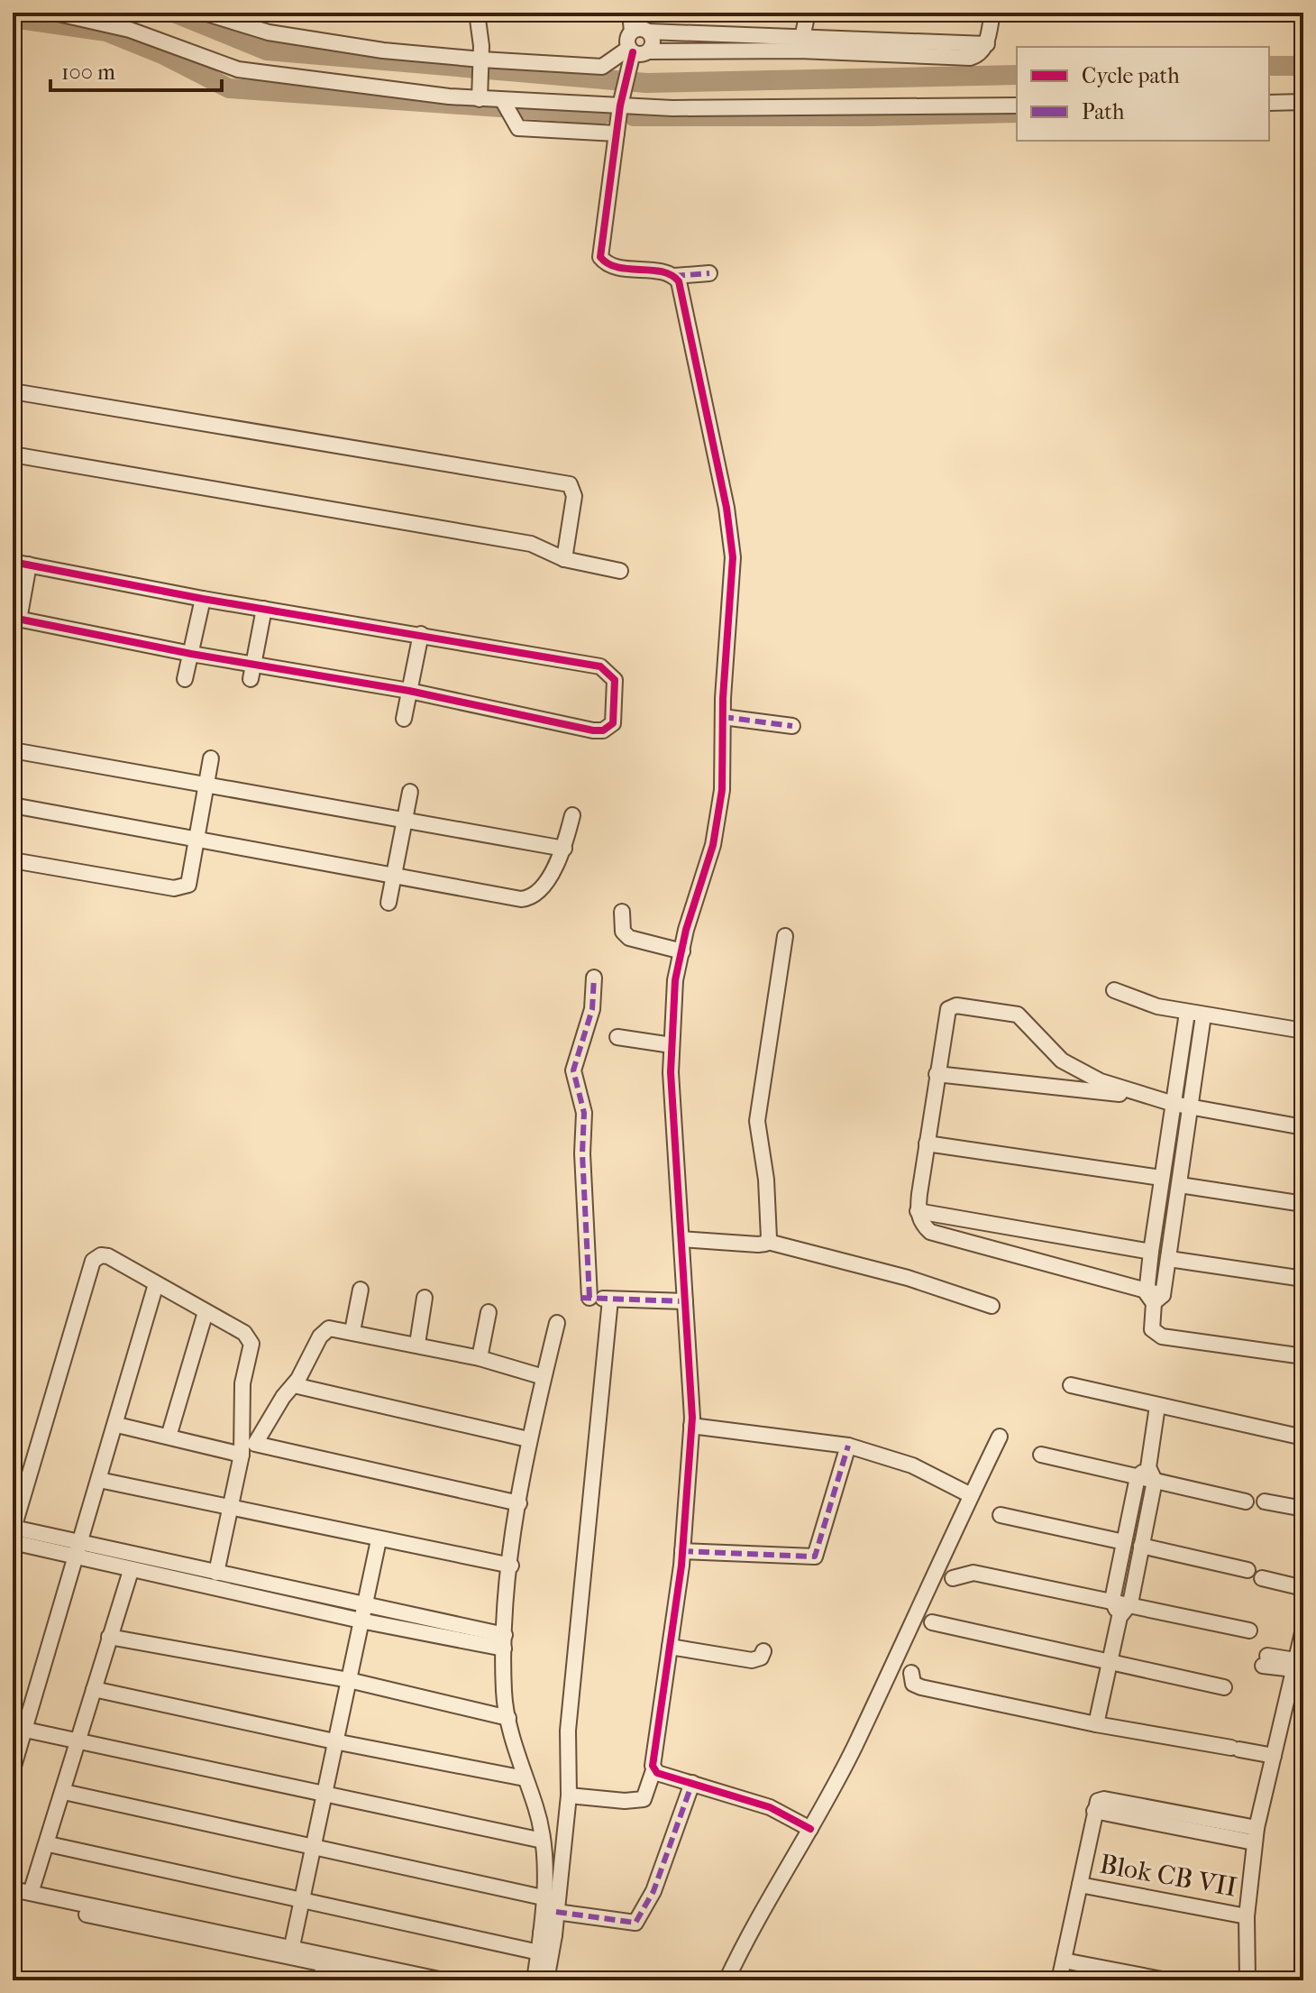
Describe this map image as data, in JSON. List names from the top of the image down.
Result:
{
  "streets": {
    "street": ["Blok CB VII"]
  },
  "legend": ["Cycle path", "Path"],
  "scale_bar": "100 m"
}
